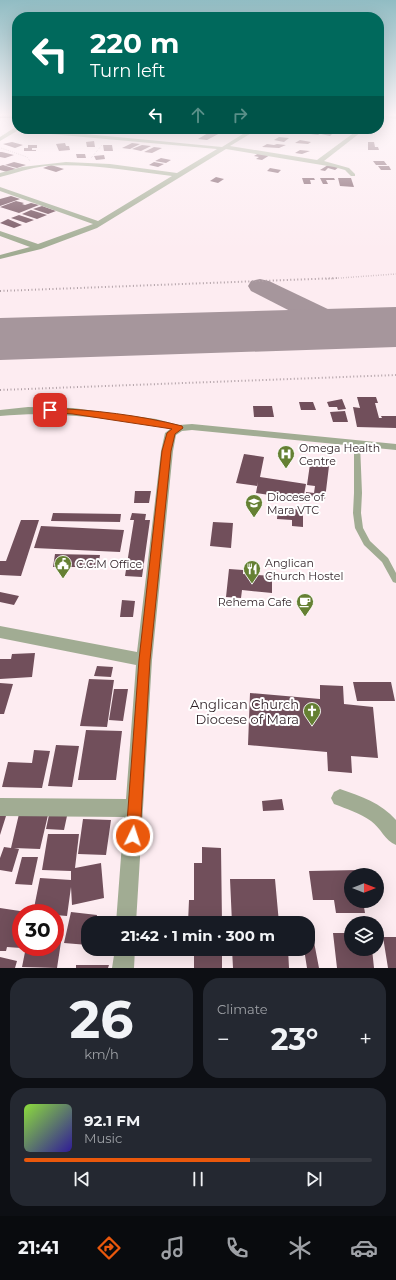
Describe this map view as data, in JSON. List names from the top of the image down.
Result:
{
  "places": {
    "hospital": ["Omega Health Centre"],
    "school or university": ["Diocese of Mara VTC"],
    "public building": ["C.C.M Office"],
    "restaurant": ["Anglican Church Hostel"],
    "cafe": ["Rehema Cafe"],
    "church": ["Anglican Church Diocese of Mara"]
  },
  "north": "right",
  "page": {
    "turn": ["220 m", "Turn left"],
    "limit": "30",
    "trip": "21:42 · 1 min · 300 m",
    "tile": [
      ["26", "km/h"],
      "Climate"
    ],
    "heat": ["−", "23°", "+"],
    "song": ["92.1 FM", "Music"],
    "tabs": "21:41"
  }
}
